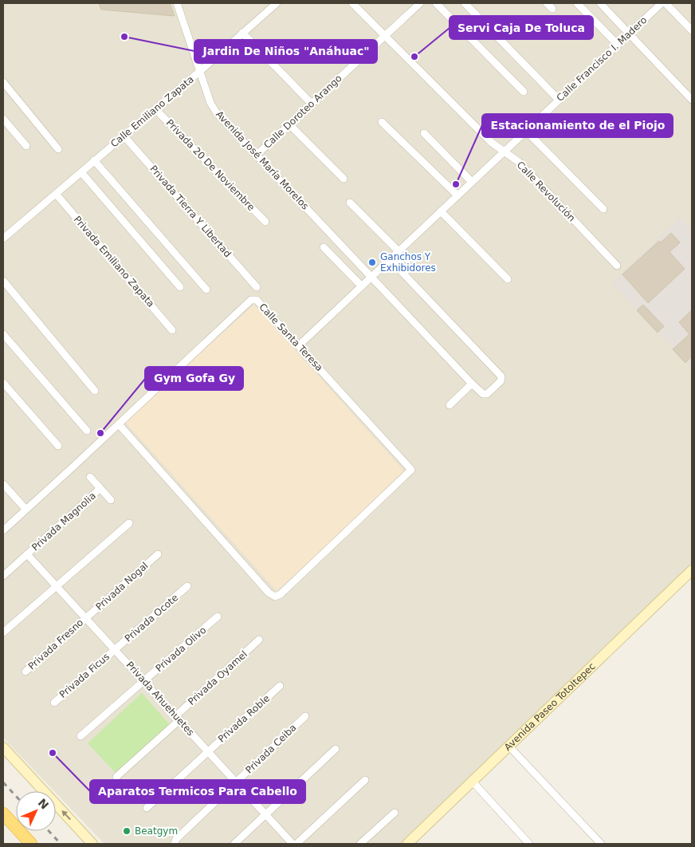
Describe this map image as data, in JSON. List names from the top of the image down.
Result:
{
  "streets": {
    "main road": ["Avenida Paseo Totoltepec"],
    "street": [
      "Calle Francisco I. Madero",
      "Calle Emiliano Zapata",
      "Calle Doroteo Arango",
      "Avenida José María Morelos",
      "Privada 20 De Noviembre",
      "Calle Revolución",
      "Privada Tierra Y Libertad",
      "Privada Emiliano Zapata",
      "Calle Santa Teresa",
      "Privada Magnolia",
      "Privada Nogal",
      "Privada Ocote",
      "Privada Fresno",
      "Privada Olivo",
      "Privada Ficus",
      "Privada Oyamel",
      "Privada Ahuehuetes",
      "Privada Roble",
      "Privada Ceiba"
    ]
  },
  "crossings": [
    ["Calle Francisco I. Madero", "Avenida José María Morelos"],
    ["Calle Francisco I. Madero", "Calle Revolución"],
    ["Calle Francisco I. Madero", "Calle Santa Teresa"],
    ["Calle Emiliano Zapata", "Avenida José María Morelos"],
    ["Calle Emiliano Zapata", "Privada 20 De Noviembre"],
    ["Calle Emiliano Zapata", "Privada Tierra Y Libertad"],
    ["Calle Emiliano Zapata", "Privada Emiliano Zapata"],
    ["Calle Doroteo Arango", "Avenida José María Morelos"],
    ["Calle Doroteo Arango", "Calle Revolución"],
    ["Privada Magnolia", "Privada Ahuehuetes"],
    ["Privada Nogal", "Privada Fresno"],
    ["Privada Nogal", "Privada Ahuehuetes"],
    ["Privada Ocote", "Privada Ficus"],
    ["Privada Ocote", "Privada Ahuehuetes"],
    ["Privada Fresno", "Privada Ahuehuetes"],
    ["Privada Olivo", "Privada Ahuehuetes"],
    ["Privada Ficus", "Privada Ahuehuetes"],
    ["Privada Oyamel", "Privada Ahuehuetes"],
    ["Privada Ahuehuetes", "Privada Roble"],
    ["Privada Ahuehuetes", "Privada Ceiba"]
  ],
  "places": [
    "Jardin De Niños \"Anáhuac\"",
    "Servi Caja De Toluca",
    "Estacionamiento de el Piojo",
    "Ganchos Y Exhibidores",
    "Gym Gofa Gy",
    "Aparatos Termicos Para Cabello",
    "Beatgym"
  ],
  "north": "top right"
}
